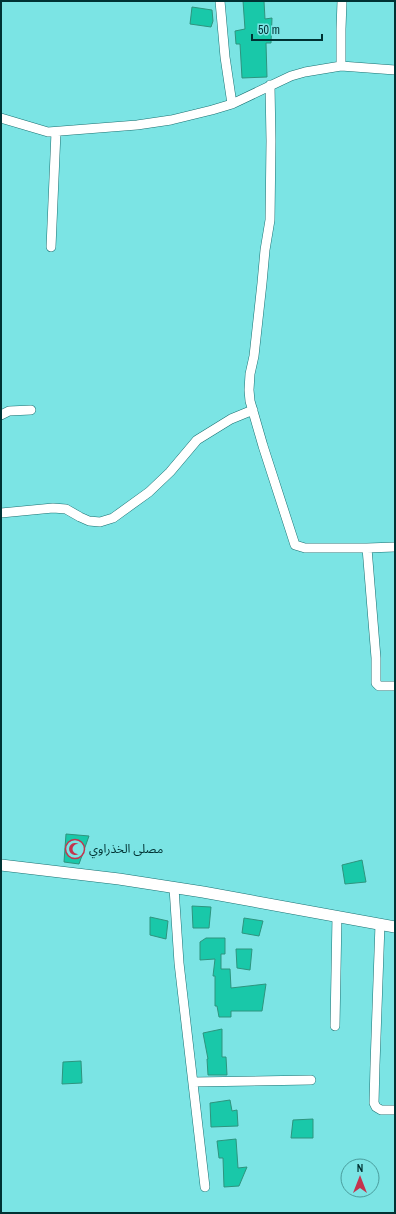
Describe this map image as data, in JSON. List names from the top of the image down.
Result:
{
  "places": {
    "mosque": ["مصلى الخذراوي"]
  },
  "scale_bar": "50 m",
  "north": "top"
}
